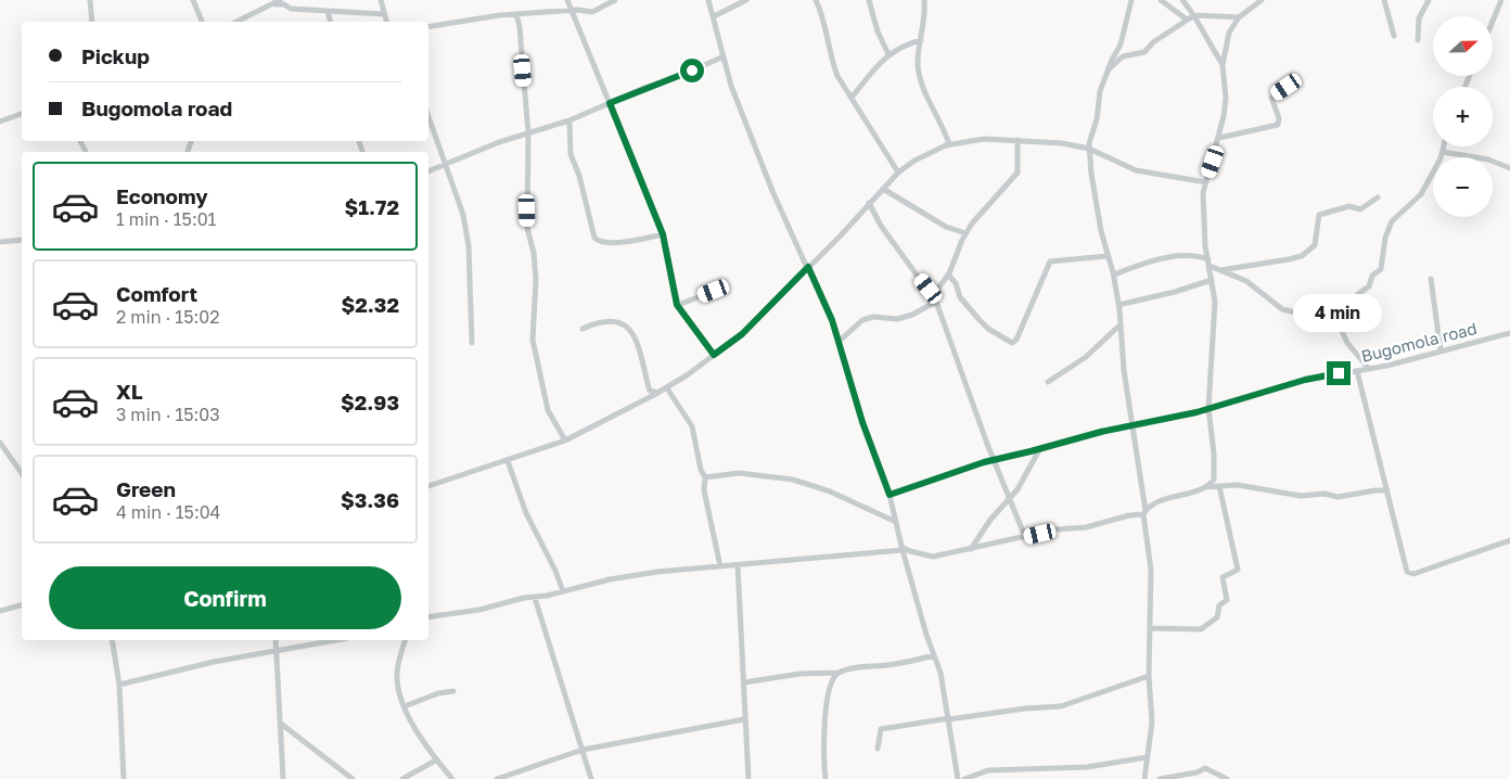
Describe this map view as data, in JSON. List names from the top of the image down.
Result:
{
  "streets": {
    "street": ["Bugomola road"]
  },
  "north": "right",
  "page": {
    "map_buttons": ["+", "−"],
    "banner": ["Pickup", "Bugomola road"],
    "list": [
      {
        "name": "Economy",
        "note": "1 min · 15:01",
        "value": "$1.72"
      },
      {
        "name": "Comfort",
        "note": "2 min · 15:02",
        "value": "$2.32"
      },
      {
        "name": "XL",
        "note": "3 min · 15:03",
        "value": "$2.93"
      },
      {
        "name": "Green",
        "note": "4 min · 15:04",
        "value": "$3.36"
      }
    ],
    "bubble": "4 min",
    "buttons": "Confirm"
  }
}
